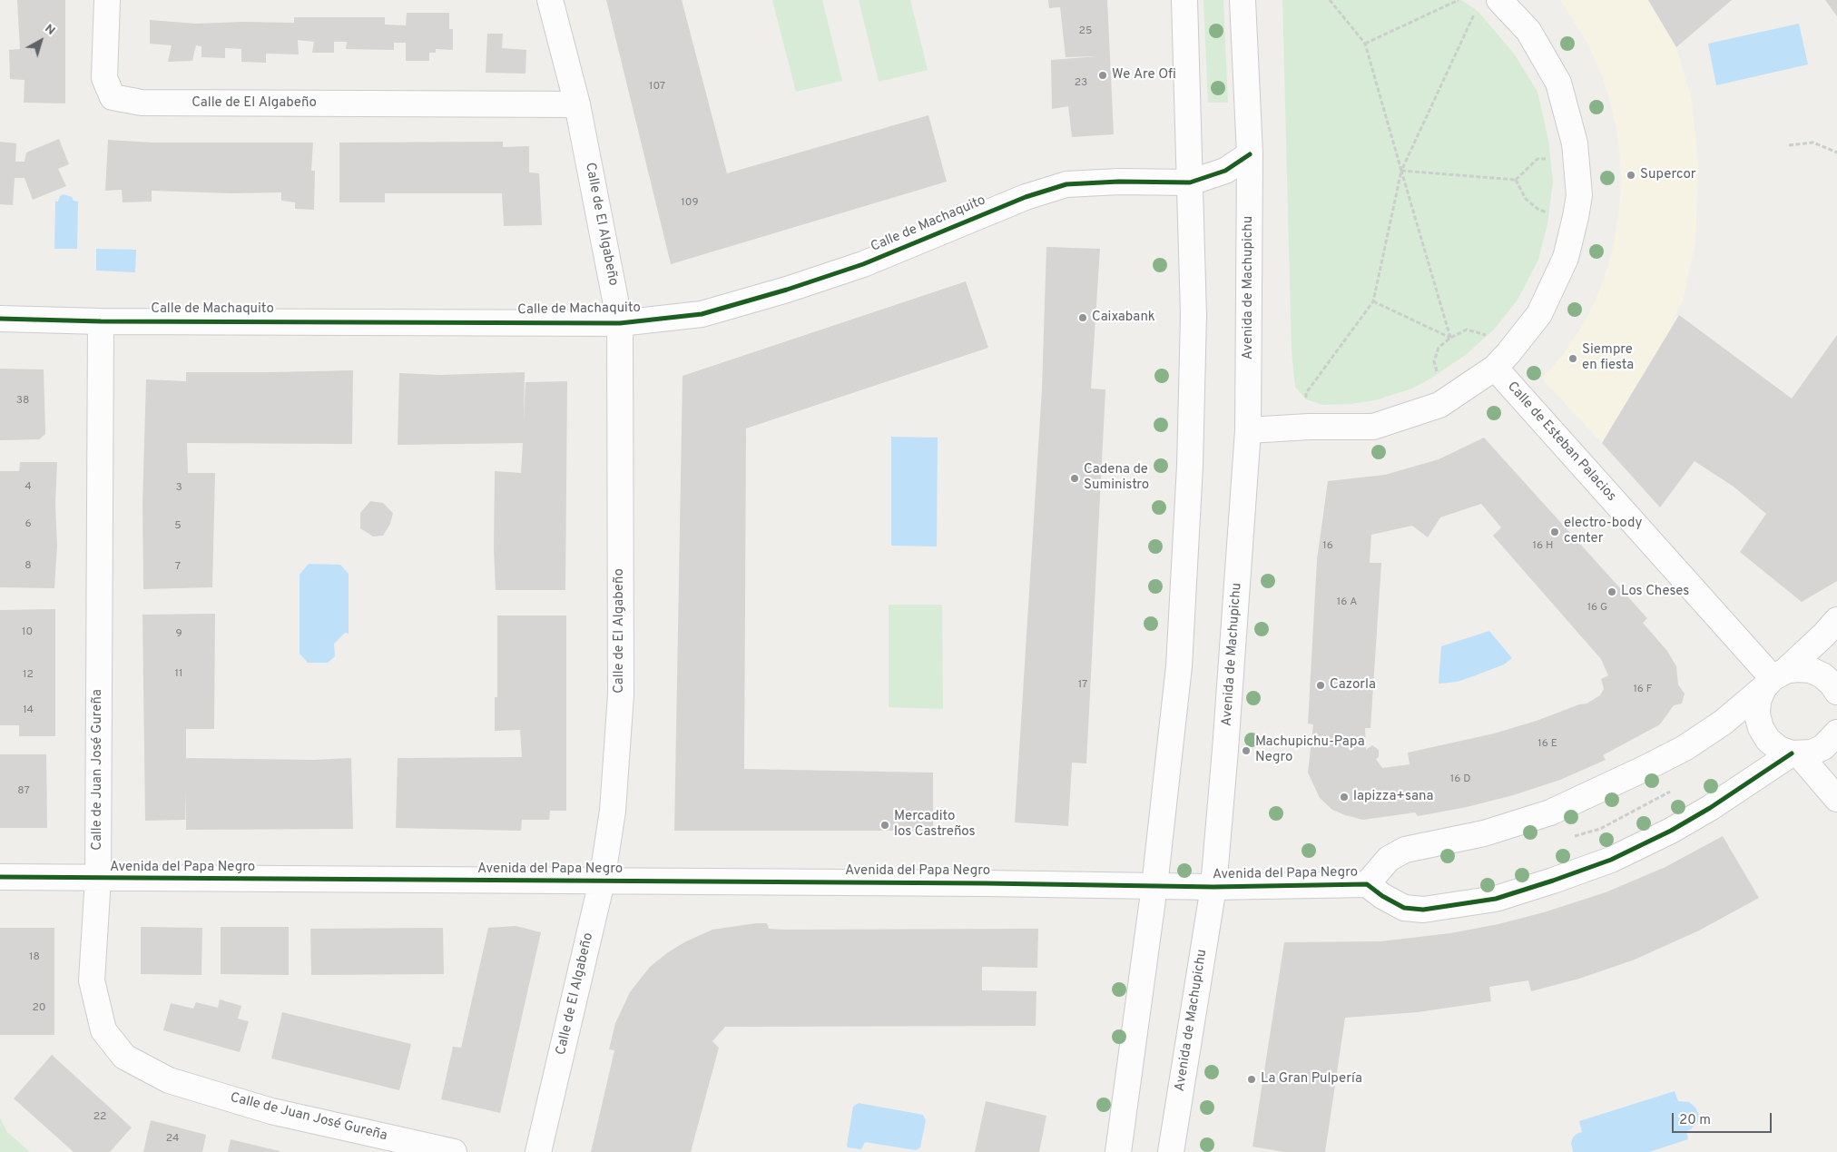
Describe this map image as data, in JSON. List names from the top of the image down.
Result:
{
  "streets": {
    "street": [
      "Calle de El Algabeño",
      "Calle de Machaquito",
      "Avenida de Machupichu",
      "Calle de Esteban Palacios",
      "Calle de Juan José Gureña",
      "Avenida del Papa Negro"
    ]
  },
  "crossings": [
    ["Calle de El Algabeño", "Calle de Machaquito"],
    ["Calle de El Algabeño", "Avenida del Papa Negro"],
    ["Calle de Machaquito", "Calle de Juan José Gureña"],
    ["Avenida de Machupichu", "Avenida del Papa Negro"],
    ["Calle de Esteban Palacios", "Avenida del Papa Negro"],
    ["Calle de Juan José Gureña", "Avenida del Papa Negro"]
  ],
  "places": [
    "We Are Ofi",
    "Supercor",
    "Caixabank",
    "Siempre en fiesta",
    "Cadena de Suministro",
    "electro-body center",
    "Los Cheses",
    "Cazorla",
    "Machupichu-Papa Negro",
    "lapizza+sana",
    "Mercadito los Castreños",
    "La Gran Pulpería"
  ],
  "house_numbers": [
    "25",
    "23",
    "107",
    "109",
    "38",
    "4",
    "3",
    "6",
    "5",
    "16",
    "16 H",
    "8",
    "7",
    "16 A",
    "16 G",
    "10",
    "9",
    "11",
    "12",
    "17",
    "16 F",
    "14",
    "16 E",
    "16 D",
    "87",
    "18",
    "20",
    "22",
    "24"
  ],
  "scale_bar": "20 m",
  "north": "top right"
}
